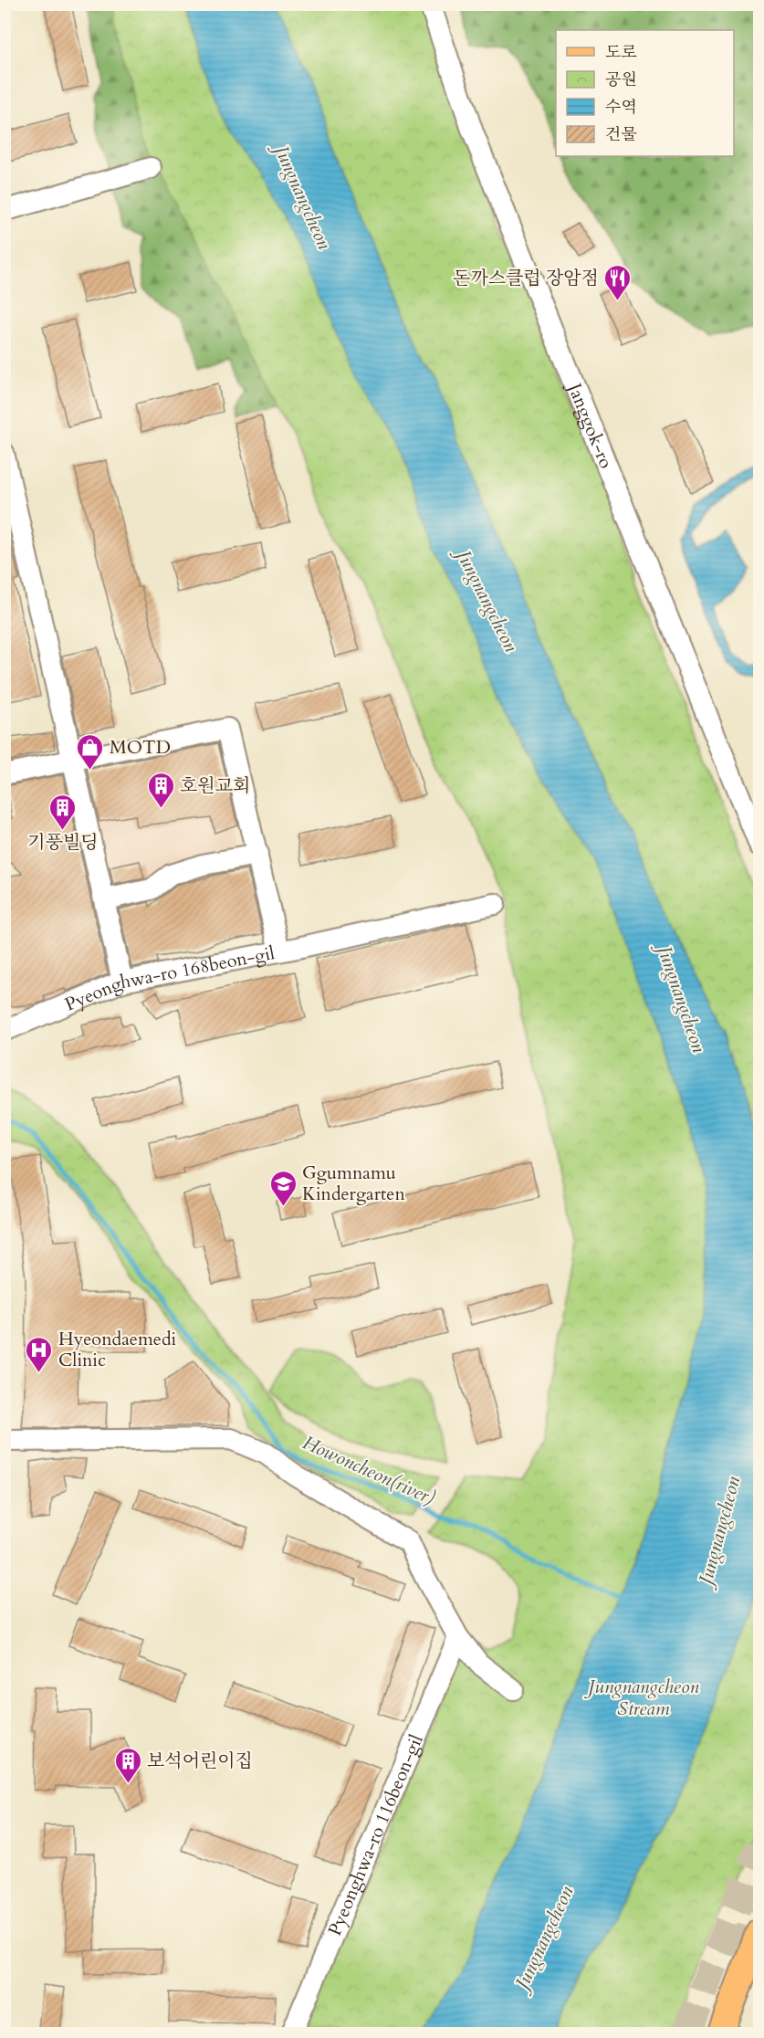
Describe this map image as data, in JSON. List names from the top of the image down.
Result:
{
  "streets": {
    "street": ["Janggok-ro", "Pyeonghwa-ro 168beon-gil", "Pyeonghwa-ro 116beon-gil"]
  },
  "water": ["Jungnangcheon", "Howoncheon(river)", "Jungnangcheon Stream"],
  "places": {
    "restaurant": ["돈까스클럽 장암점"],
    "shop": ["MOTD"],
    "building": ["호원교회", "기풍빌딩", "보석어린이집"],
    "school or university": ["Ggumnamu Kindergarten"],
    "hospital": ["Hyeondaemedi Clinic"]
  },
  "legend": [
    "도로",
    "공원",
    "수역",
    "건물"
  ]
}
